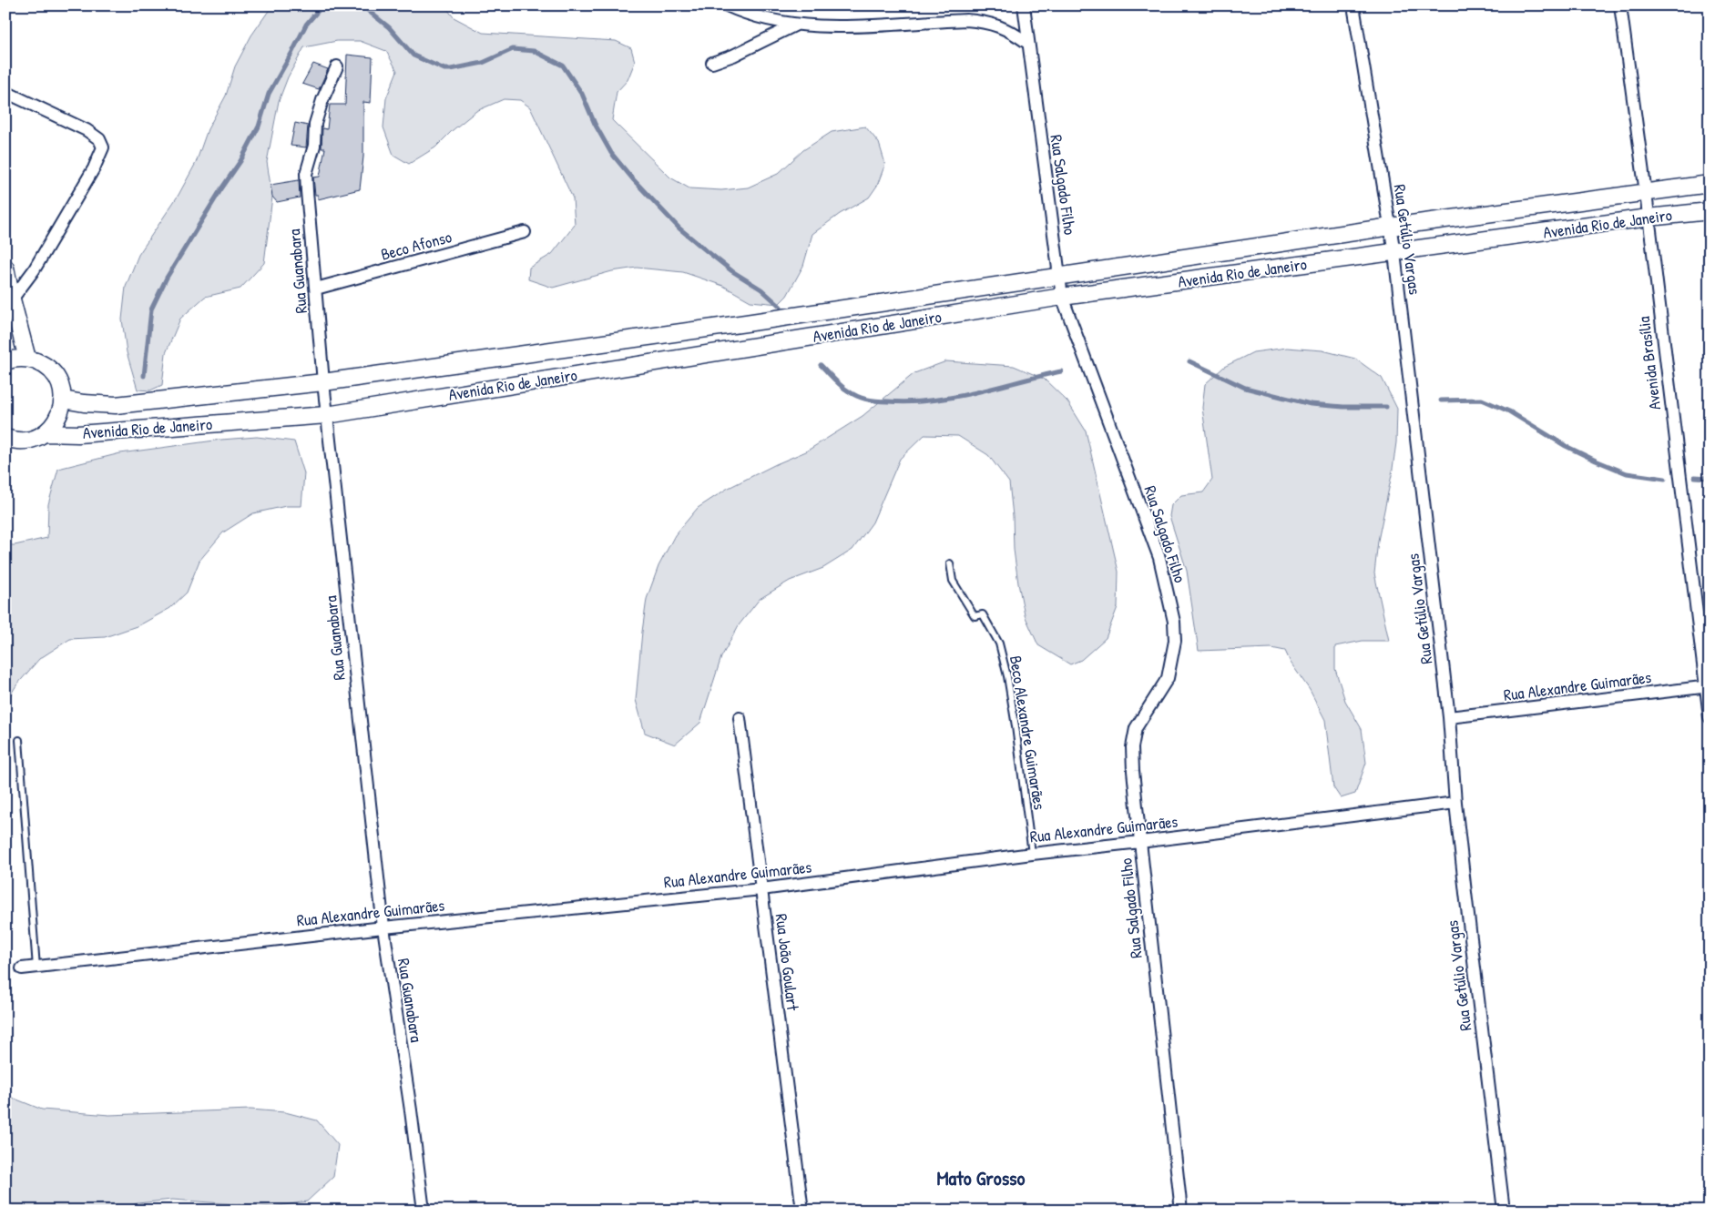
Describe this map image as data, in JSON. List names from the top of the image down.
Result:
{
  "streets": {
    "main road": ["Avenida Rio de Janeiro"],
    "street": [
      "Rua Salgado Filho",
      "Rua Getúlio Vargas",
      "Beco Afonso",
      "Rua Guanabara",
      "Avenida Brasília",
      "Rua Alexandre Guimarães",
      "Rua João Goulart"
    ],
    "lane": ["Beco Alexandre Guimarães"]
  },
  "crossings": [
    ["Rua Salgado Filho", "Avenida Rio de Janeiro"],
    ["Rua Salgado Filho", "Rua Alexandre Guimarães"],
    ["Avenida Rio de Janeiro", "Rua Getúlio Vargas"],
    ["Avenida Rio de Janeiro", "Rua Guanabara"],
    ["Avenida Rio de Janeiro", "Avenida Brasília"],
    ["Rua Getúlio Vargas", "Rua Alexandre Guimarães"],
    ["Beco Afonso", "Rua Guanabara"],
    ["Rua Guanabara", "Rua Alexandre Guimarães"],
    ["Avenida Brasília", "Rua Alexandre Guimarães"],
    ["Rua Alexandre Guimarães", "Beco Alexandre Guimarães"],
    ["Rua Alexandre Guimarães", "Rua João Goulart"]
  ],
  "districts": ["Mato Grosso"]
}
